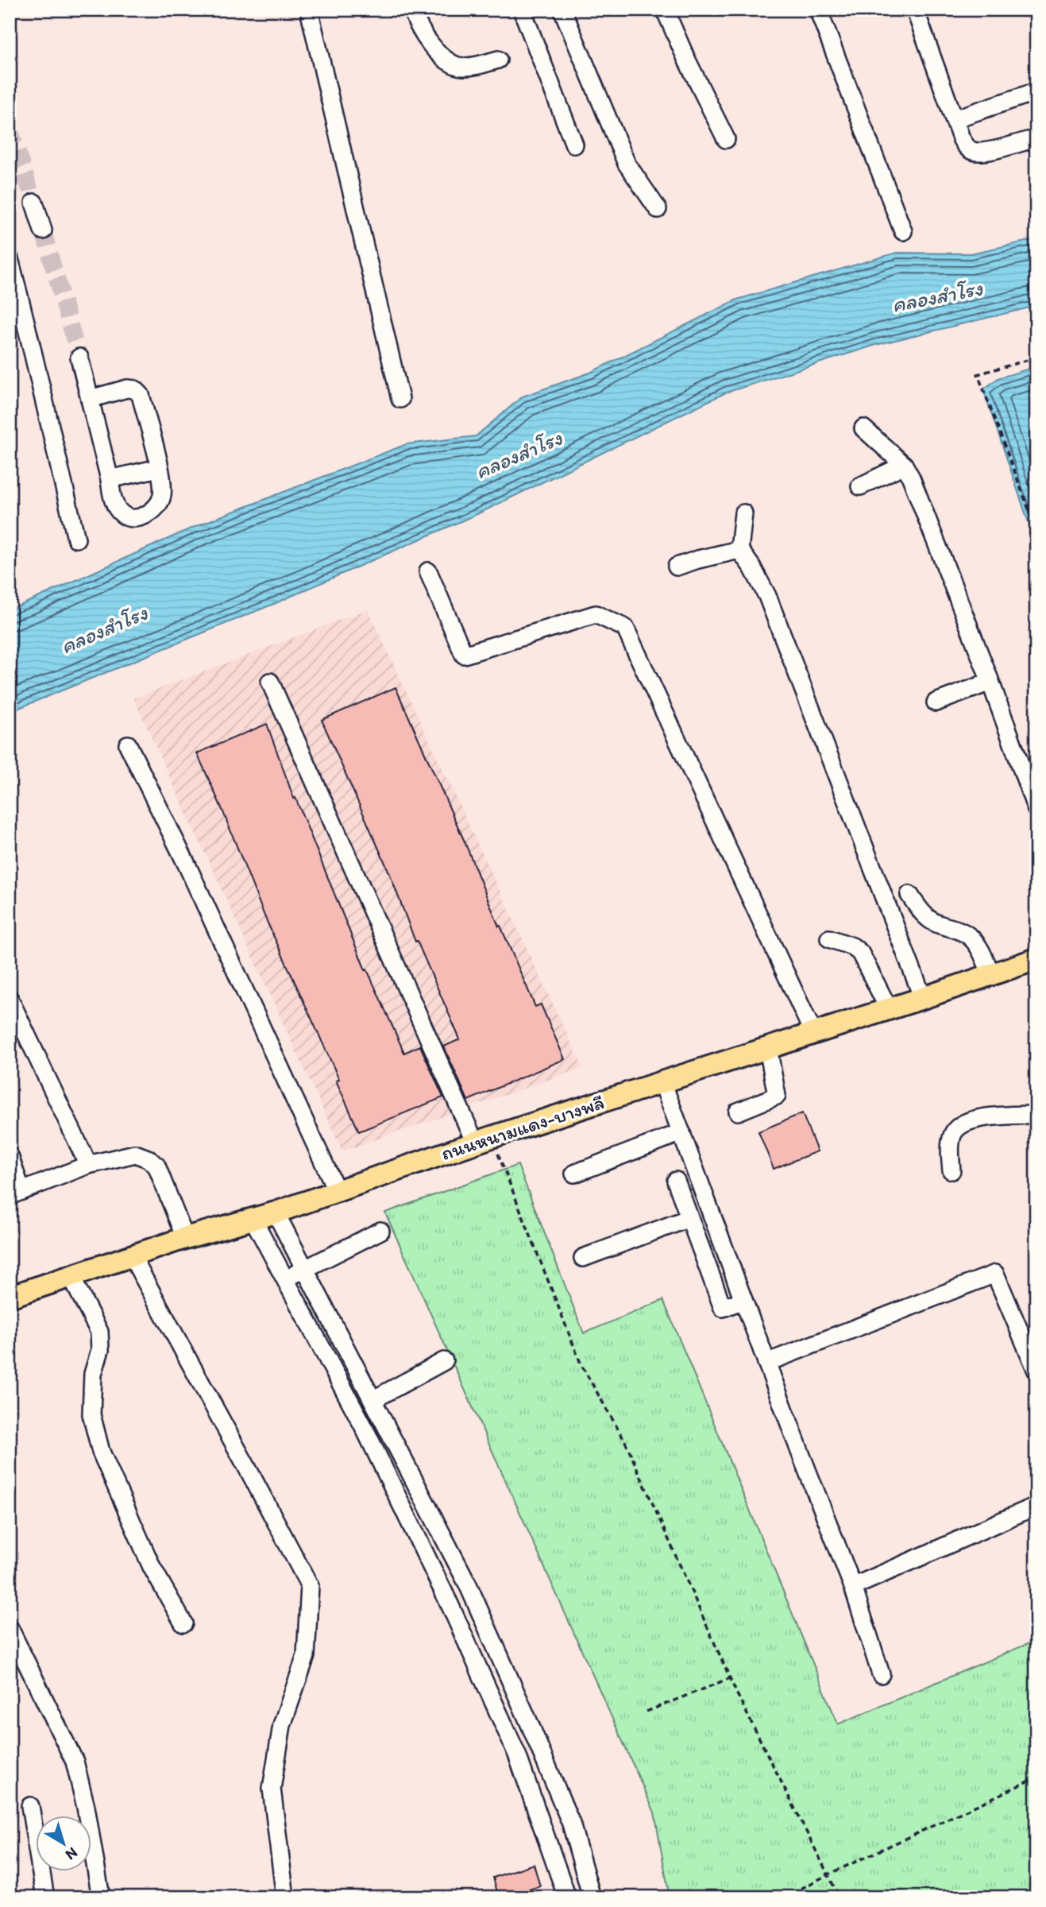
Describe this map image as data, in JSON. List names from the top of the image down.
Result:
{
  "streets": {
    "main road": ["ถนนหนามแดง-บางพลี"]
  },
  "water": ["คลองสำโรง"],
  "north": "bottom right"
}
